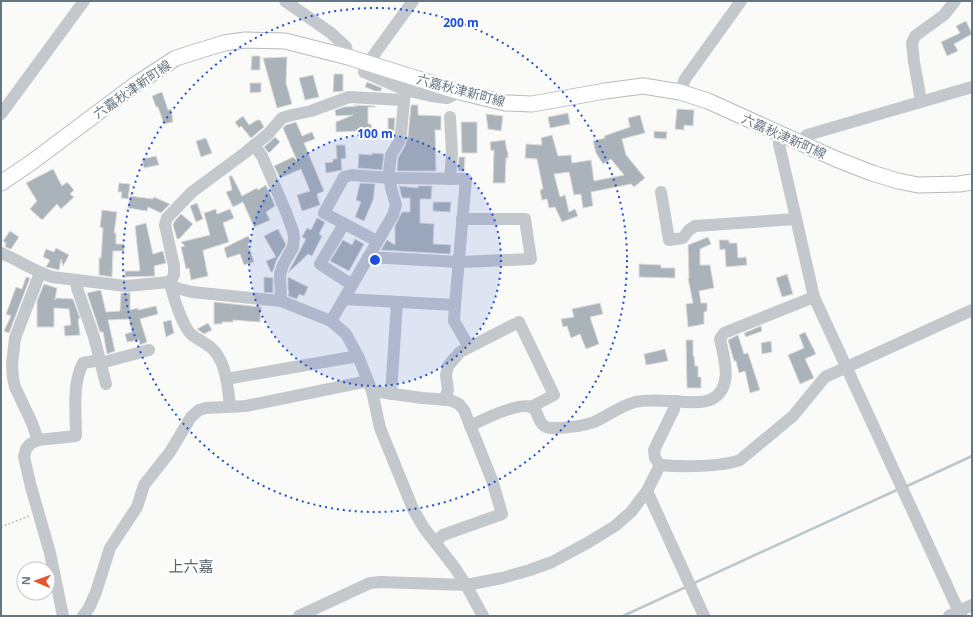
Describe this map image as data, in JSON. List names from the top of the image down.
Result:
{
  "streets": {
    "main road": ["六嘉秋津新町線"]
  },
  "districts": ["上六嘉"],
  "north": "left",
  "rings": ["200 m", "100 m"]
}
